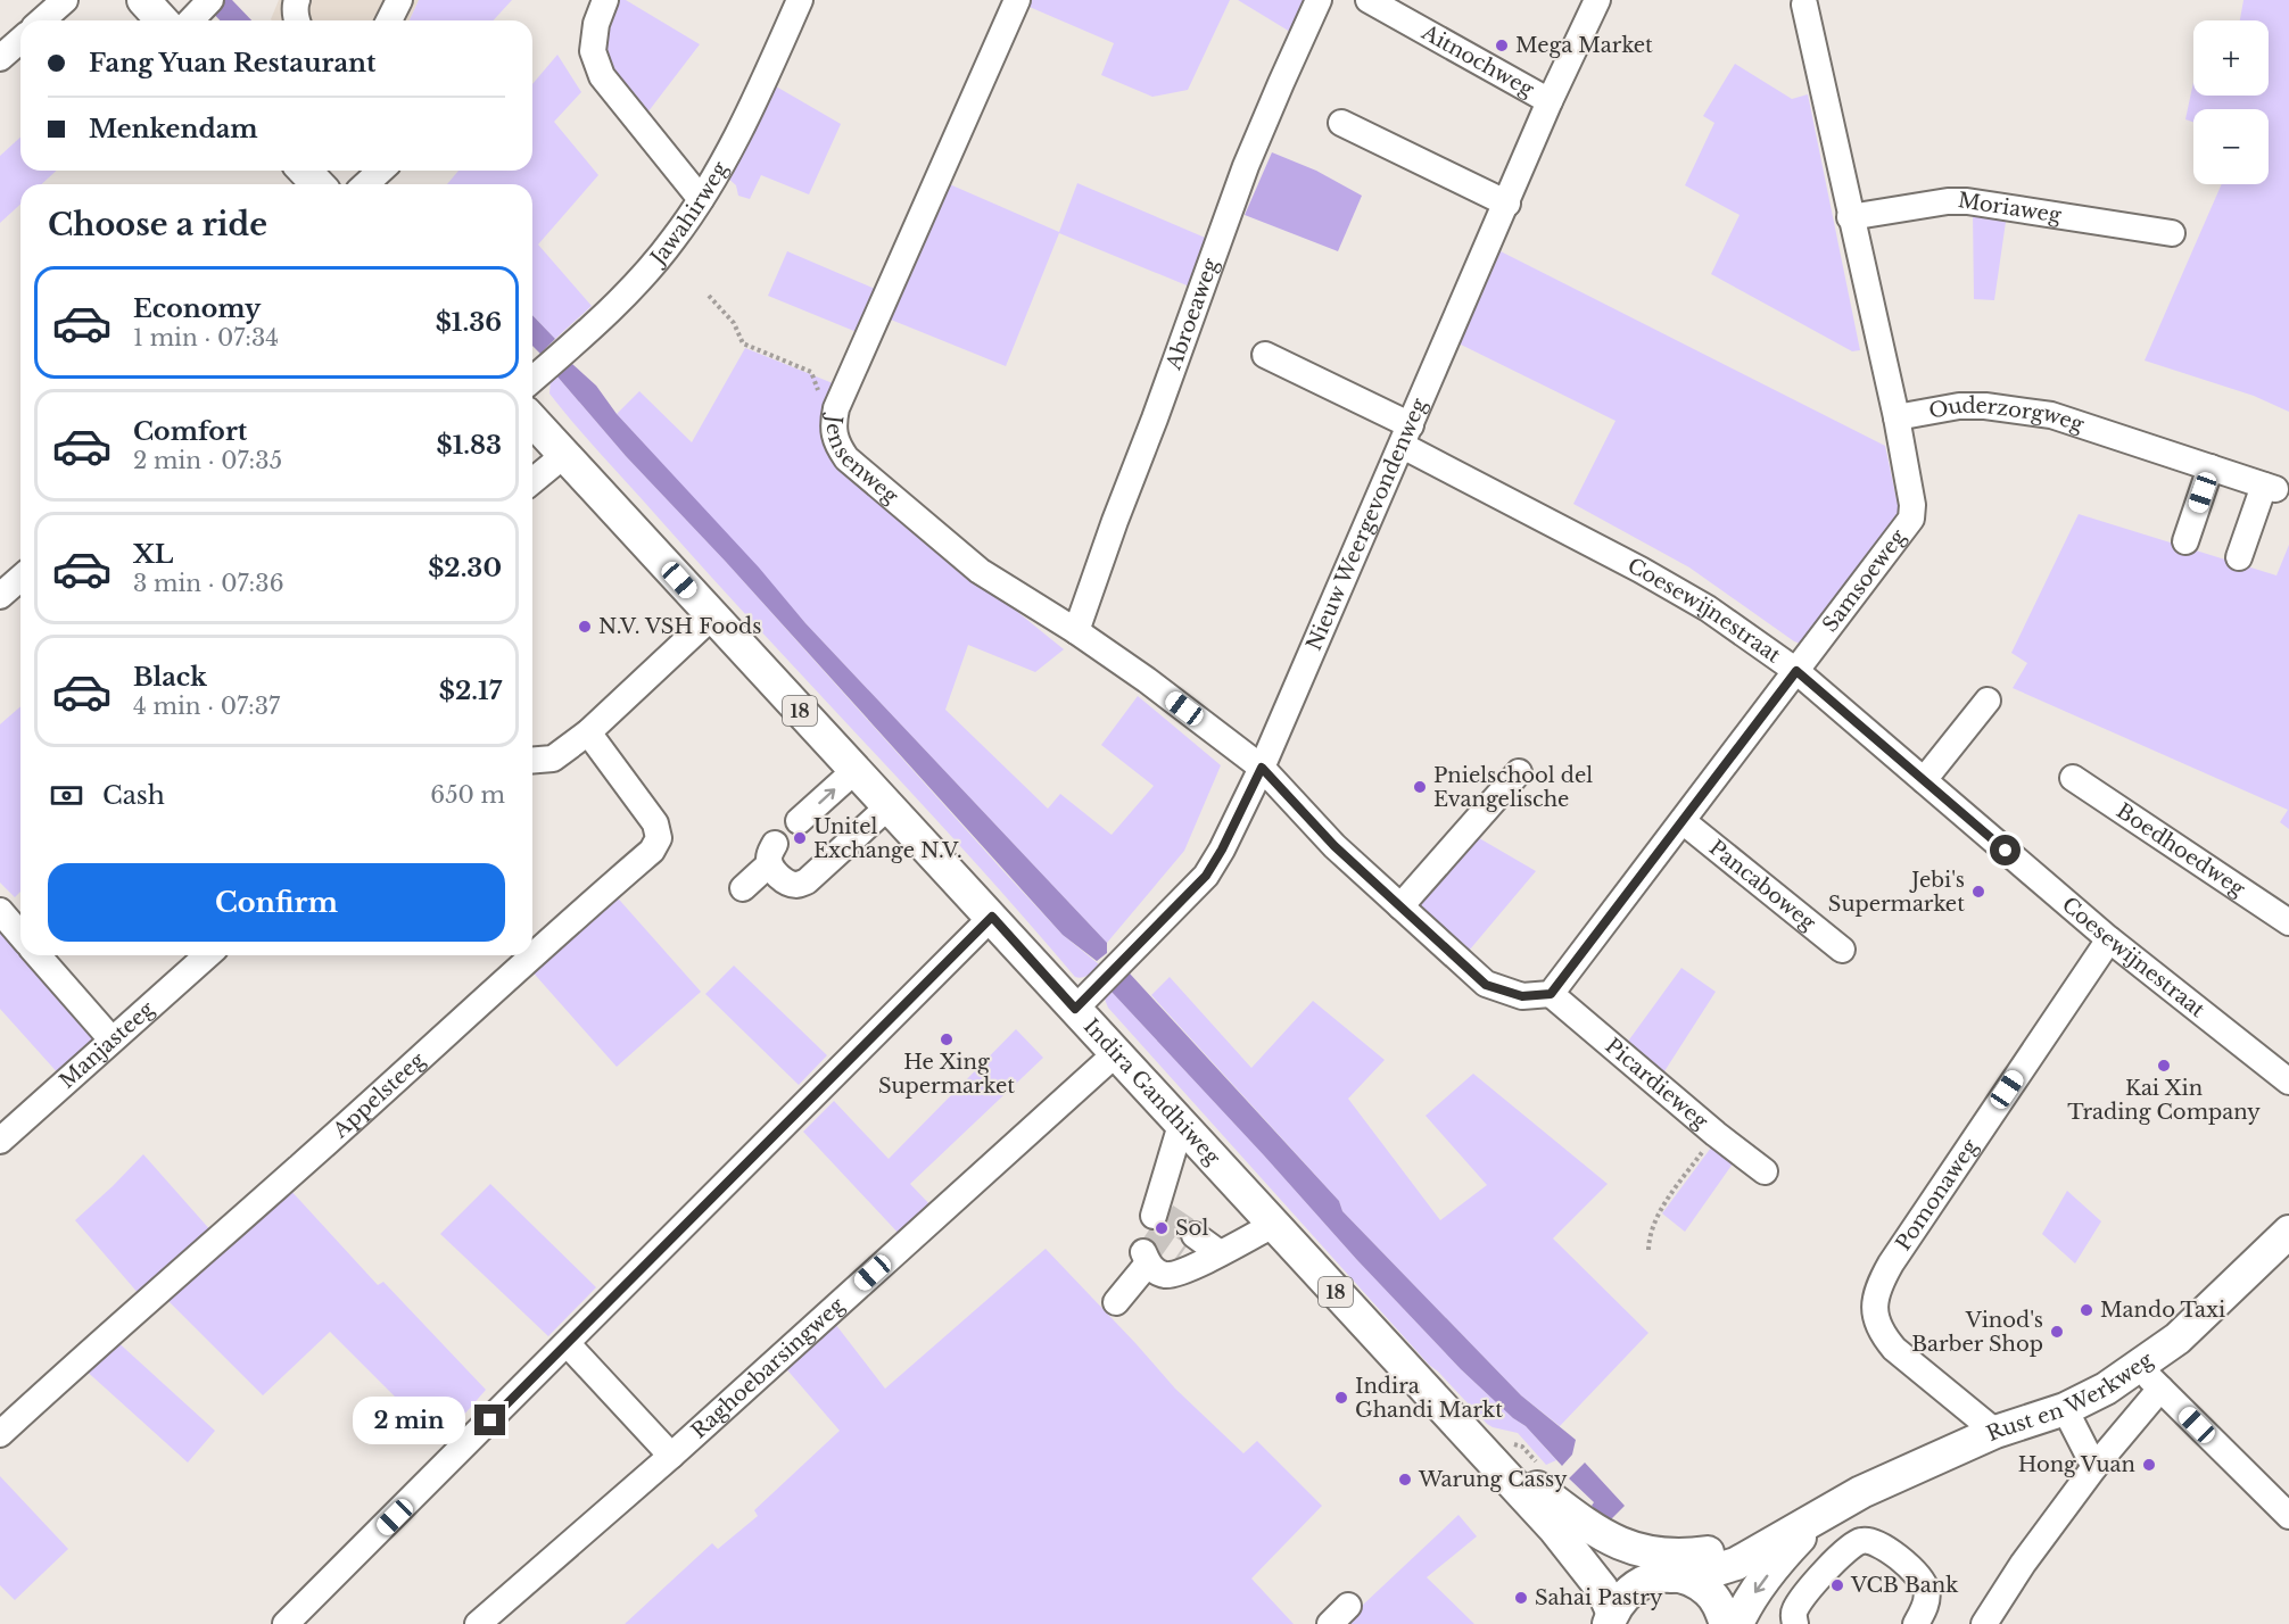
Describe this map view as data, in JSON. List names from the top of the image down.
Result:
{
  "streets": {
    "main road": ["18", "Indira Gandhiweg", "Rust en Werkweg"],
    "street": [
      "Aitnochweg",
      "Moriaweg",
      "Jawahirweg",
      "Abroeaweg",
      "Ouderzorgweg",
      "Jensenweg",
      "Nieuw Weergevondenweg",
      "Samsoeweg",
      "Coesewijnestraat",
      "Boedhoedweg",
      "Pancaboweg",
      "Manjasteeg",
      "Picardieweg",
      "Appelsteeg",
      "Pomonaweg",
      "Raghoebarsingweg"
    ]
  },
  "crossings": [
    ["Aitnochweg", "Nieuw Weergevondenweg"],
    ["Moriaweg", "Samsoeweg"],
    ["Abroeaweg", "Jensenweg"],
    ["Ouderzorgweg", "Samsoeweg"],
    ["Jensenweg", "Nieuw Weergevondenweg"],
    ["Nieuw Weergevondenweg", "Coesewijnestraat"],
    ["Nieuw Weergevondenweg", "Indira Gandhiweg"],
    ["Samsoeweg", "Coesewijnestraat"],
    ["Samsoeweg", "Pancaboweg"],
    ["Samsoeweg", "Picardieweg"],
    ["Coesewijnestraat", "Pomonaweg"],
    ["Indira Gandhiweg", "Raghoebarsingweg"],
    ["Indira Gandhiweg", "Rust en Werkweg"],
    ["Pomonaweg", "Rust en Werkweg"]
  ],
  "places": [
    "Mega Market",
    "N.V. VSH Foods",
    "Pnielschool del Evangelische",
    "Unitel Exchange N.V.",
    "Jebi's Supermarket",
    "He Xing Supermarket",
    "Kai Xin Trading Company",
    "Sol",
    "Mando Taxi",
    "Vinod's Barber Shop",
    "Indira Ghandi Markt",
    "Hong Vuan",
    "Warung Cassy",
    "VCB Bank",
    "Sahai Pastry"
  ],
  "page": {
    "map_buttons": ["+", "−"],
    "banner": ["Fang Yuan Restaurant", "Menkendam"],
    "heading": "Choose a ride",
    "list": [
      {
        "name": "Economy",
        "note": "1 min · 07:34",
        "value": "$1.36"
      },
      {
        "name": "Comfort",
        "note": "2 min · 07:35",
        "value": "$1.83"
      },
      {
        "name": "XL",
        "note": "3 min · 07:36",
        "value": "$2.30"
      },
      {
        "name": "Black",
        "note": "4 min · 07:37",
        "value": "$2.17"
      }
    ],
    "pay": ["Cash", "650 m"],
    "buttons": "Confirm",
    "bubble": "2 min"
  }
}
